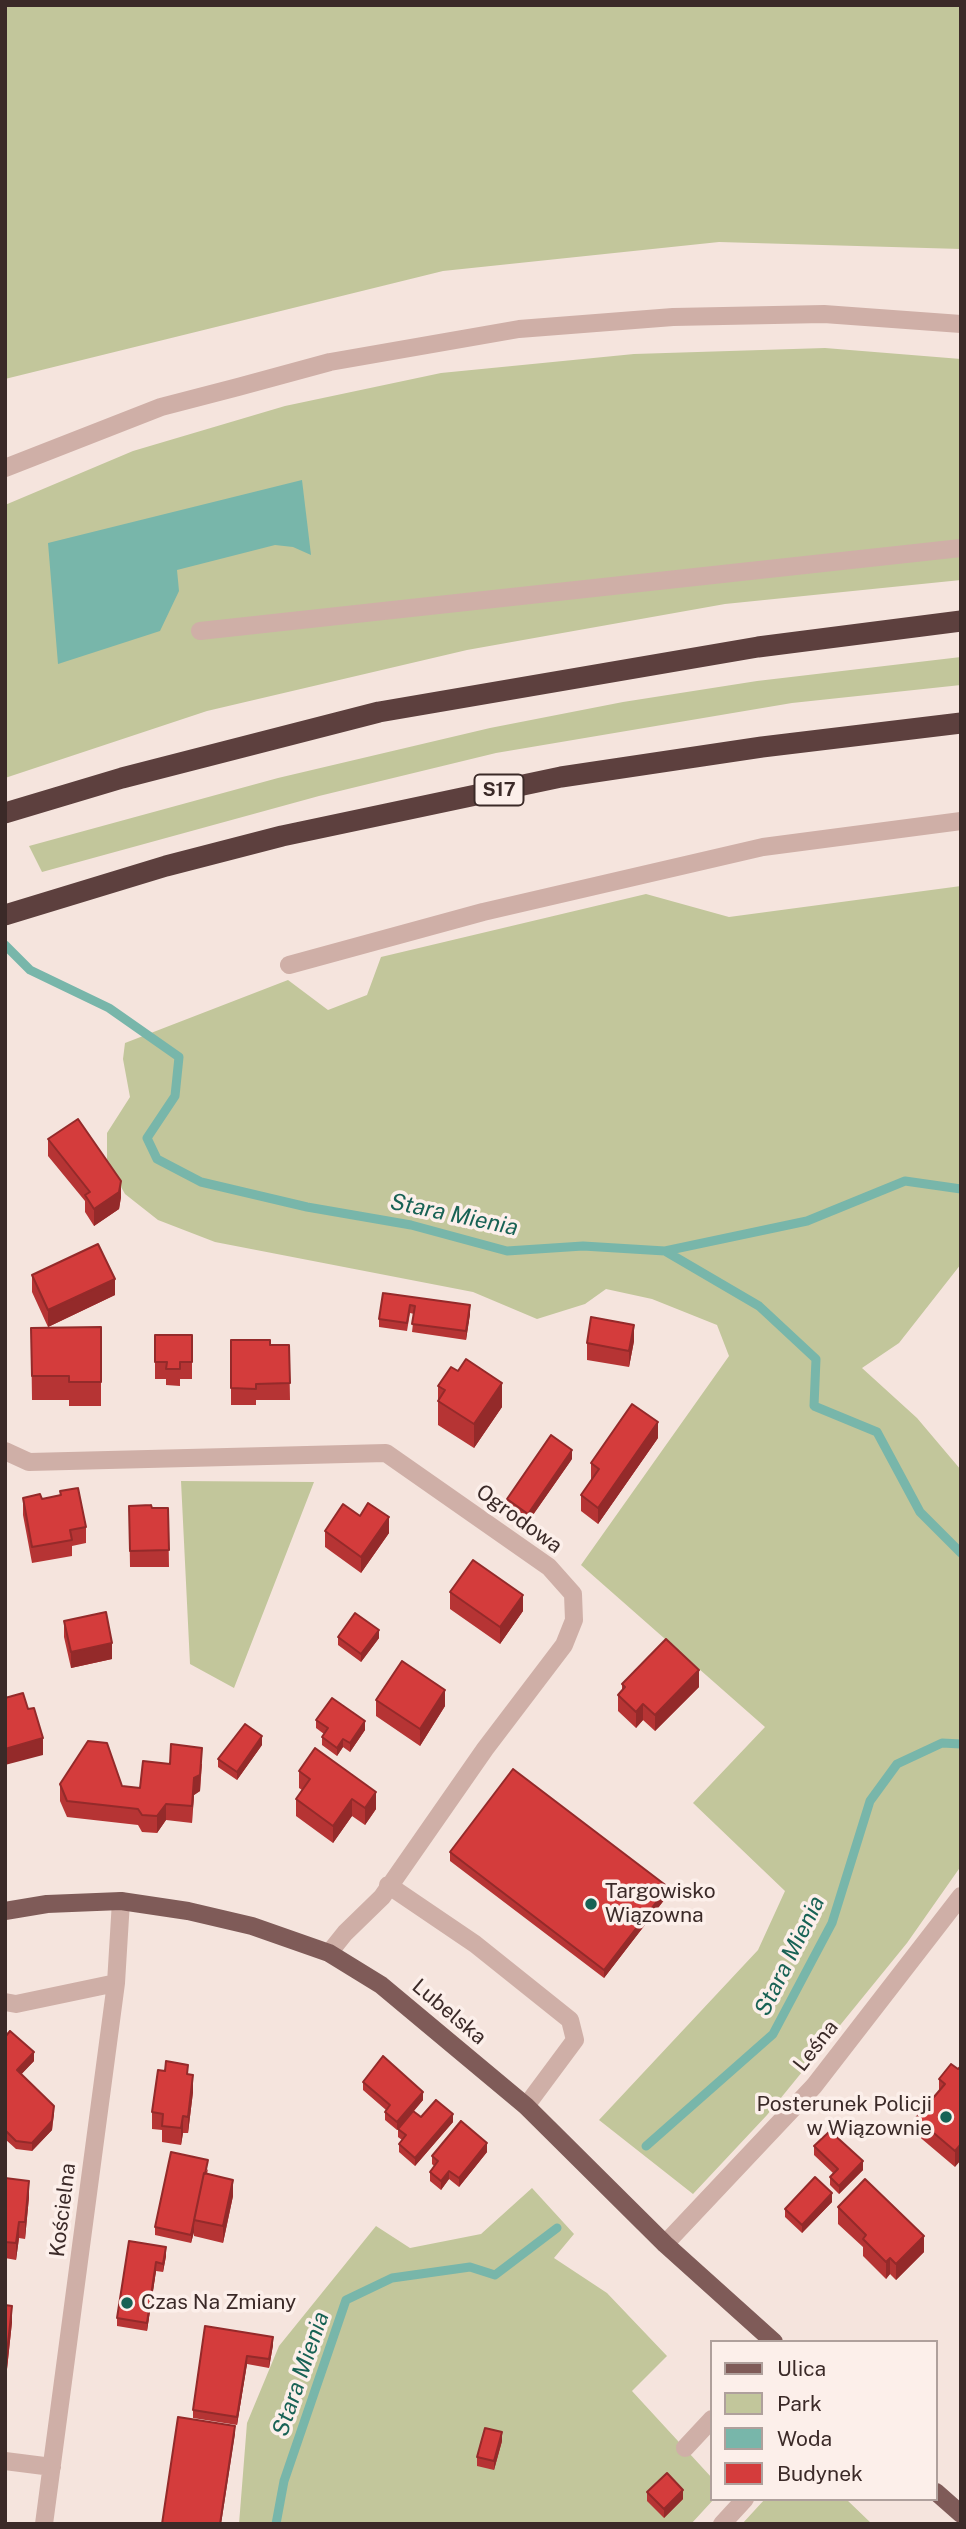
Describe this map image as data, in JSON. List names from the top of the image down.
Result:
{
  "streets": {
    "highway": ["S17"],
    "main road": ["Lubelska"],
    "street": ["Ogrodowa", "Leśna", "Kościelna"]
  },
  "crossings": [
    ["Ogrodowa", "Lubelska"],
    ["Lubelska", "Leśna"],
    ["Lubelska", "Kościelna"]
  ],
  "water": ["Stara Mienia"],
  "places": ["Targowisko Wiązowna", "Posterunek Policji w Wiązownie", "Czas Na Zmiany"],
  "legend": [
    "Ulica",
    "Park",
    "Woda",
    "Budynek"
  ]
}
